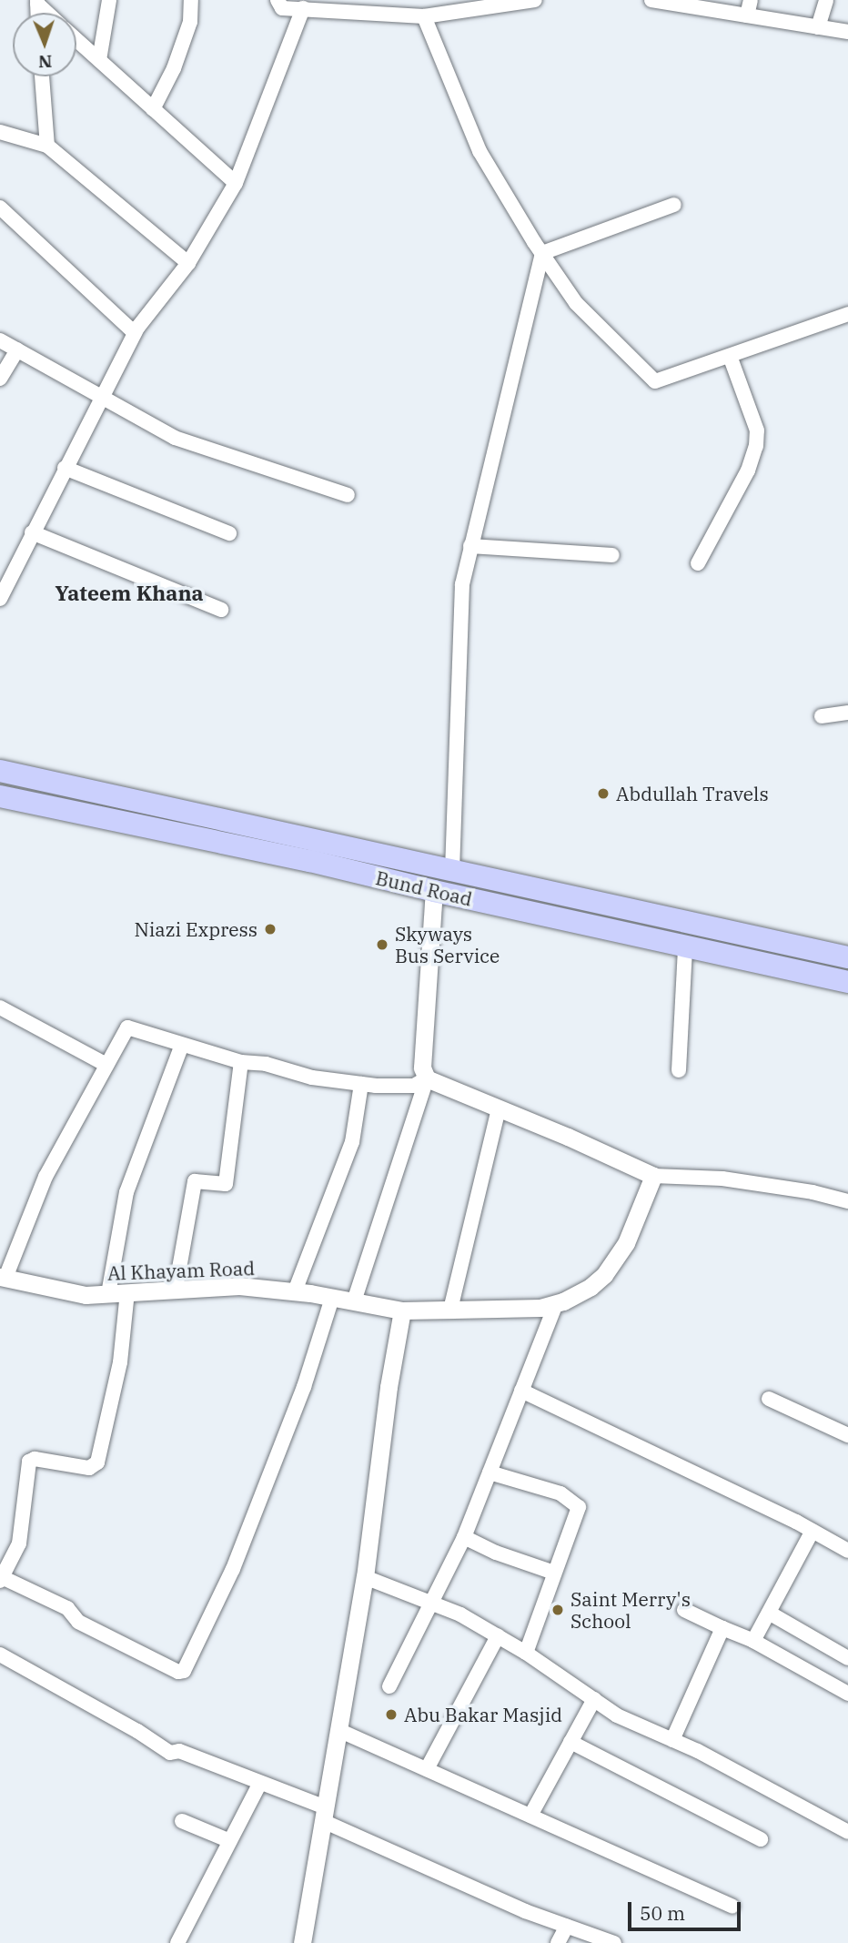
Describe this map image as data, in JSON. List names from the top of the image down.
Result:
{
  "streets": {
    "main road": ["Bund Road"],
    "street": ["Al Khayam Road"]
  },
  "districts": ["Yateem Khana"],
  "places": [
    "Abdullah Travels",
    "Niazi Express",
    "Skyways Bus Service",
    "Saint Merry's School",
    "Abu Bakar Masjid"
  ],
  "scale_bar": "50 m",
  "north": "bottom"
}
